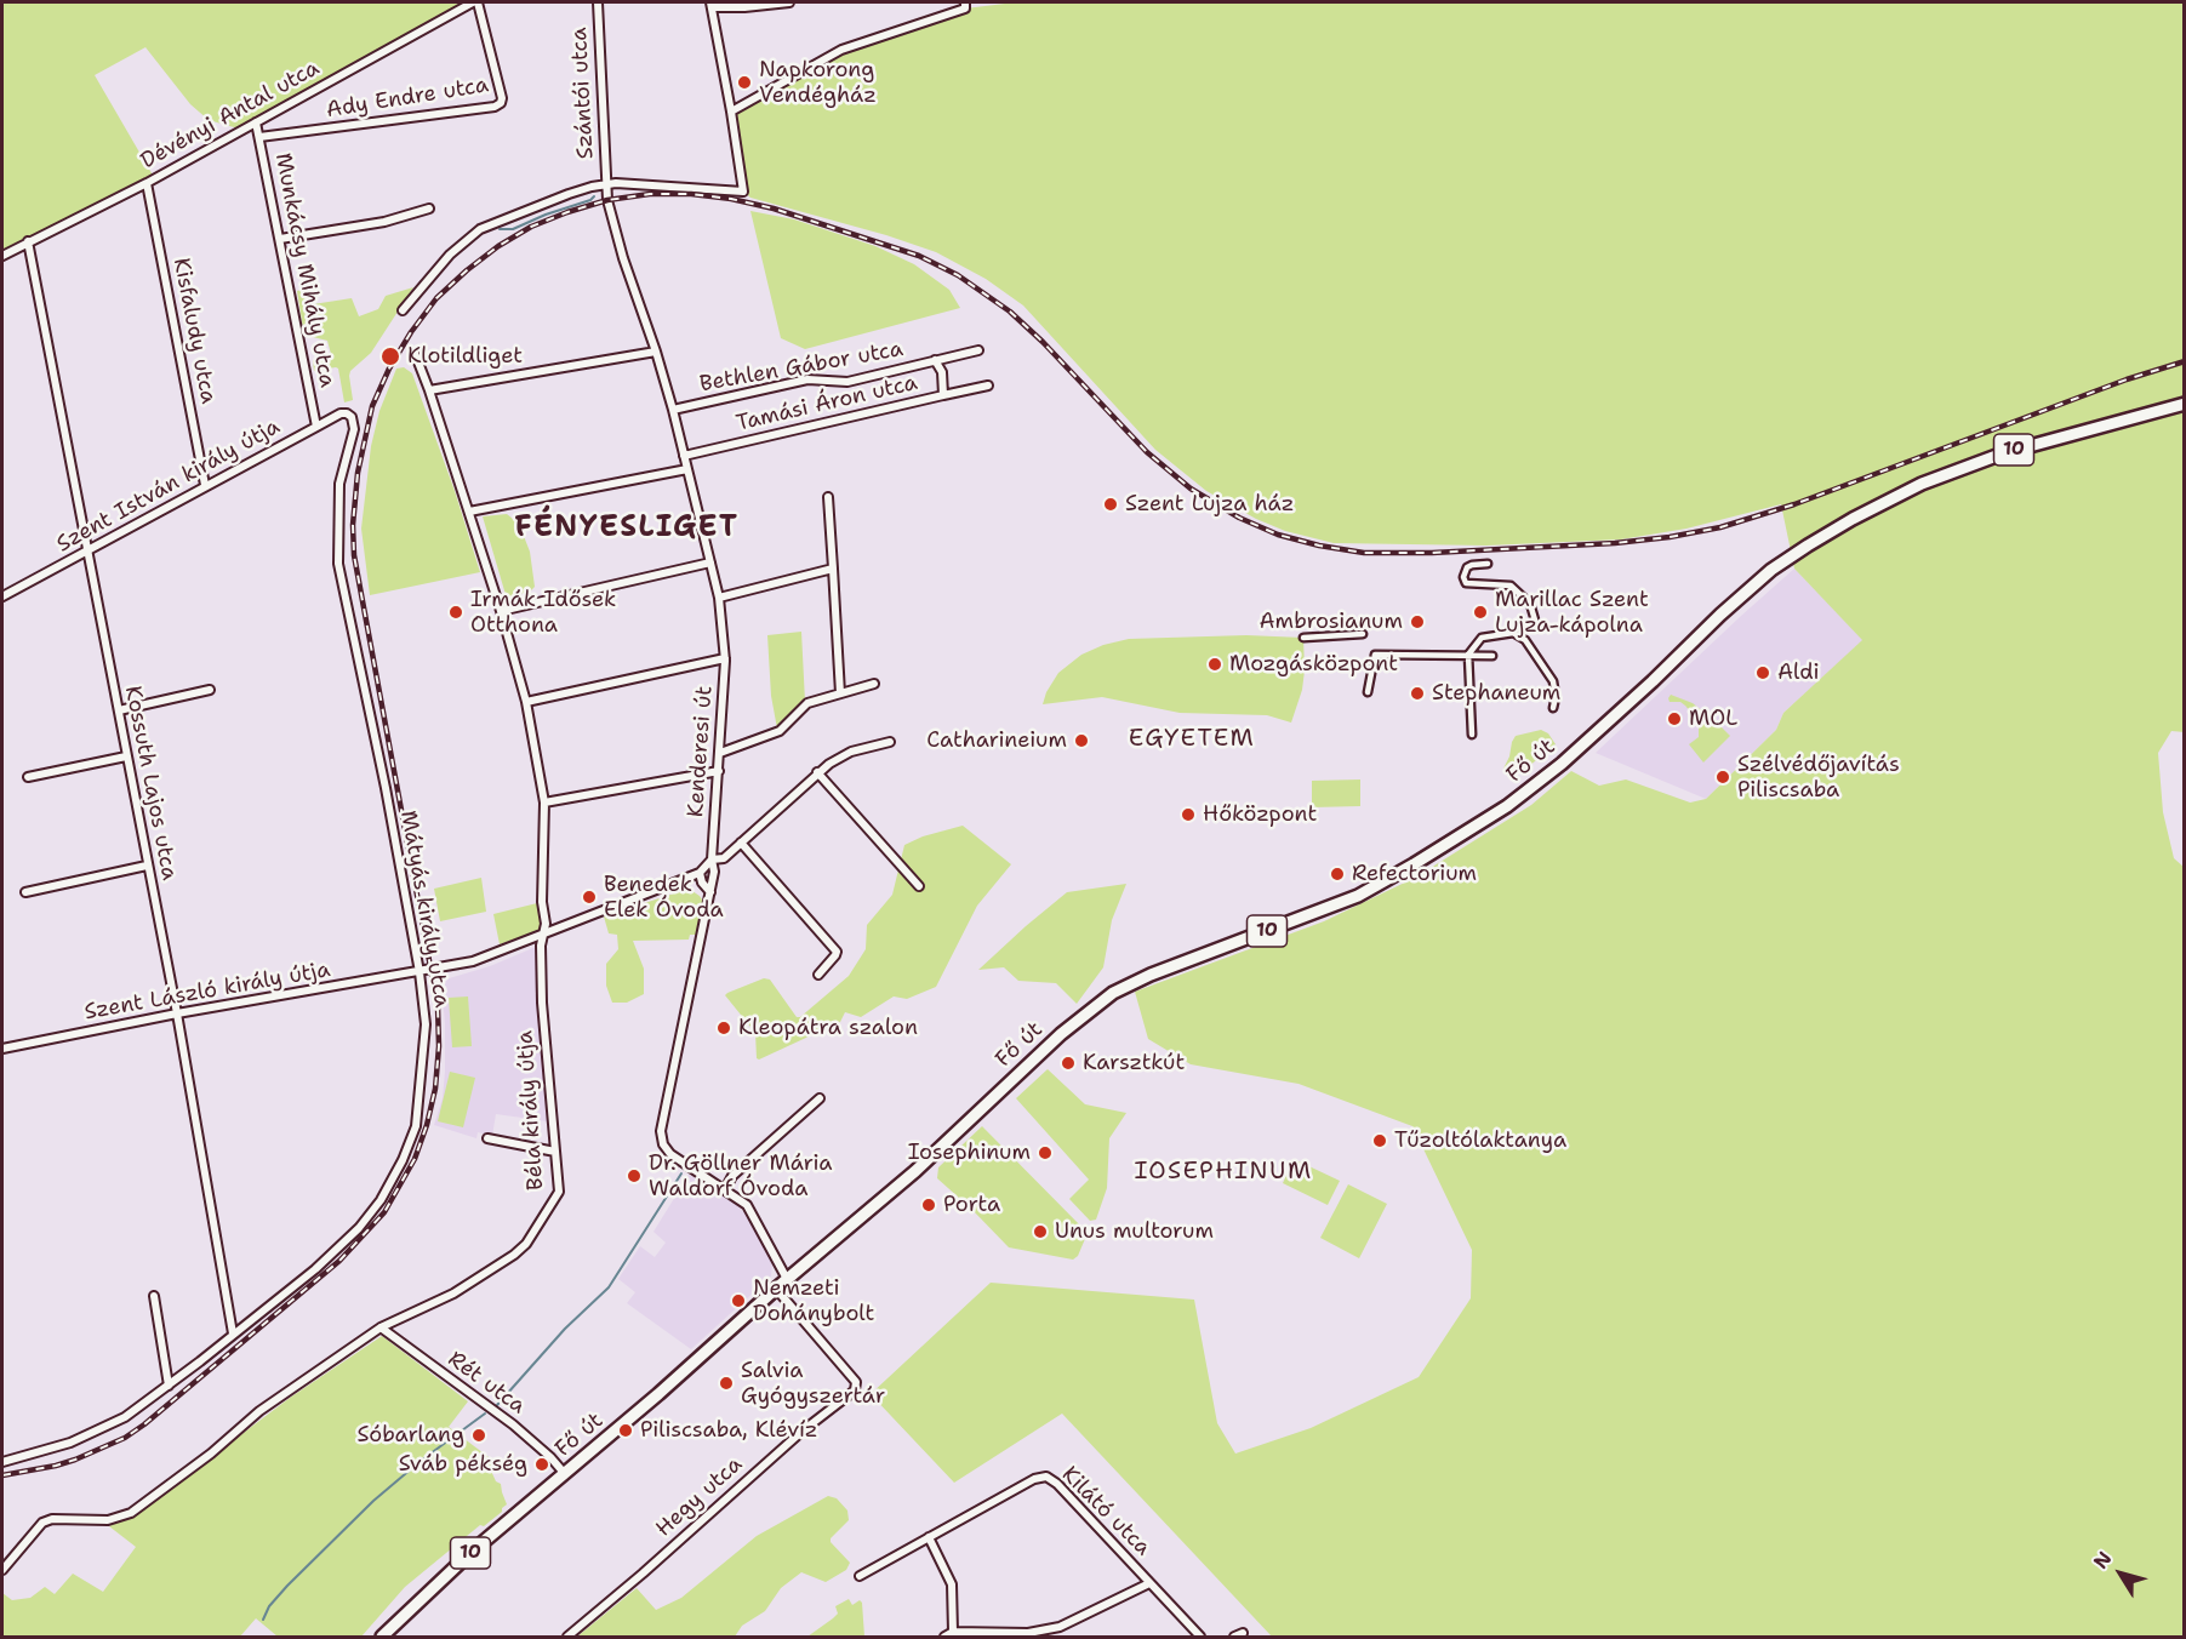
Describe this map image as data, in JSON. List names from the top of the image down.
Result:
{
  "streets": {
    "main road": ["10", "Fő út"],
    "street": [
      "Szántói utca",
      "Ady Endre utca",
      "Dévényi Antal utca",
      "Munkácsy Mihály utca",
      "Kisfaludy utca",
      "Bethlen Gábor utca",
      "Tamási Áron utca",
      "Szent István király útja",
      "Kenderesi út",
      "Kossuth Lajos utca",
      "Mátyás király utca",
      "Szent László király útja",
      "Béla király útja",
      "Rét utca",
      "Hegy utca",
      "Kilátó utca"
    ]
  },
  "crossings": [
    ["Szántói utca", "Kenderesi út"],
    ["Ady Endre utca", "Dévényi Antal utca"],
    ["Ady Endre utca", "Munkácsy Mihály utca"],
    ["Dévényi Antal utca", "Munkácsy Mihály utca"],
    ["Dévényi Antal utca", "Kisfaludy utca"],
    ["Dévényi Antal utca", "Kossuth Lajos utca"],
    ["Munkácsy Mihály utca", "Szent István király útja"],
    ["Kisfaludy utca", "Szent István király útja"],
    ["Bethlen Gábor utca", "Tamási Áron utca"],
    ["Bethlen Gábor utca", "Kenderesi út"],
    ["Tamási Áron utca", "Kenderesi út"],
    ["Szent István király útja", "Kossuth Lajos utca"],
    ["Szent István király útja", "Mátyás király utca"],
    ["Kenderesi út", "Fő út"],
    ["Fő út", "Rét utca"],
    ["Fő út", "Hegy utca"],
    ["Kossuth Lajos utca", "Mátyás király utca"],
    ["Kossuth Lajos utca", "Szent László király útja"],
    ["Mátyás király utca", "Szent László király útja"],
    ["Szent László király útja", "Béla király útja"],
    ["Béla király útja", "Rét utca"]
  ],
  "districts": ["FÉNYESLIGET", "EGYETEM", "IOSEPHINUM"],
  "places": [
    "Napkorong Vendégház",
    "Klotildliget",
    "Szent Lujza ház",
    "Irmák Idősek Otthona",
    "Marillac Szent Lujza-kápolna",
    "Ambrosianum",
    "Mozgásközpont",
    "Aldi",
    "Stephaneum",
    "MOL",
    "Catharineium",
    "Szélvédőjavítás Piliscsaba",
    "Hőközpont",
    "Refectorium",
    "Benedek Elek Óvoda",
    "Kleopátra szalon",
    "Karsztkút",
    "Tűzoltólaktanya",
    "Iosephinum",
    "Dr. Göllner Mária Waldorf Óvoda",
    "Porta",
    "Unus multorum",
    "Nemzeti Dohánybolt",
    "Salvia Gyógyszertár",
    "Piliscsaba, Klévíz",
    "Sóbarlang",
    "Sváb pékség"
  ],
  "north": "top left"
}
